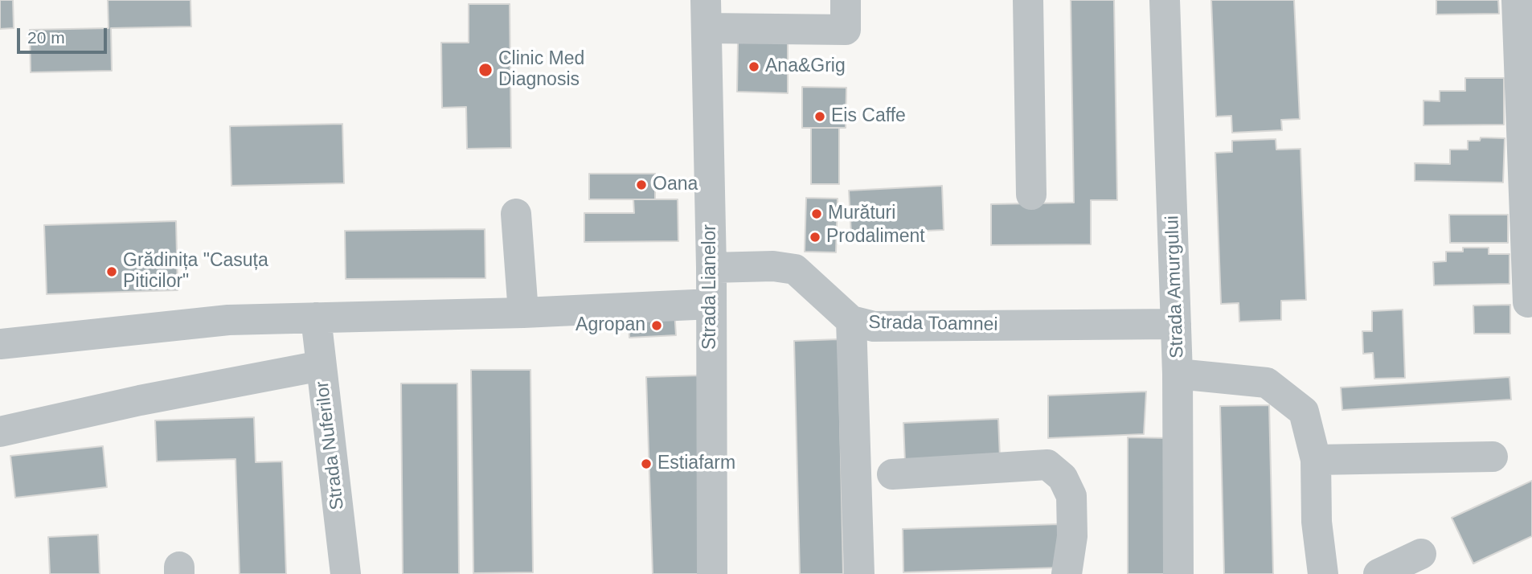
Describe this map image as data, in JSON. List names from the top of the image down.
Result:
{
  "streets": {
    "street": [
      "Strada Lianelor",
      "Strada Amurgului",
      "Strada Toamnei",
      "Strada Nuferilor"
    ]
  },
  "crossings": [
    ["Strada Lianelor", "Strada Toamnei"],
    ["Strada Amurgului", "Strada Toamnei"]
  ],
  "places": [
    "Ana&Grig",
    "Clinic Med Diagnosis",
    "Eis Caffe",
    "Oana",
    "Murături",
    "Prodaliment",
    "Grădinița \"Casuța Piticilor\"",
    "Agropan",
    "Estiafarm"
  ],
  "scale_bar": "20 m"
}
